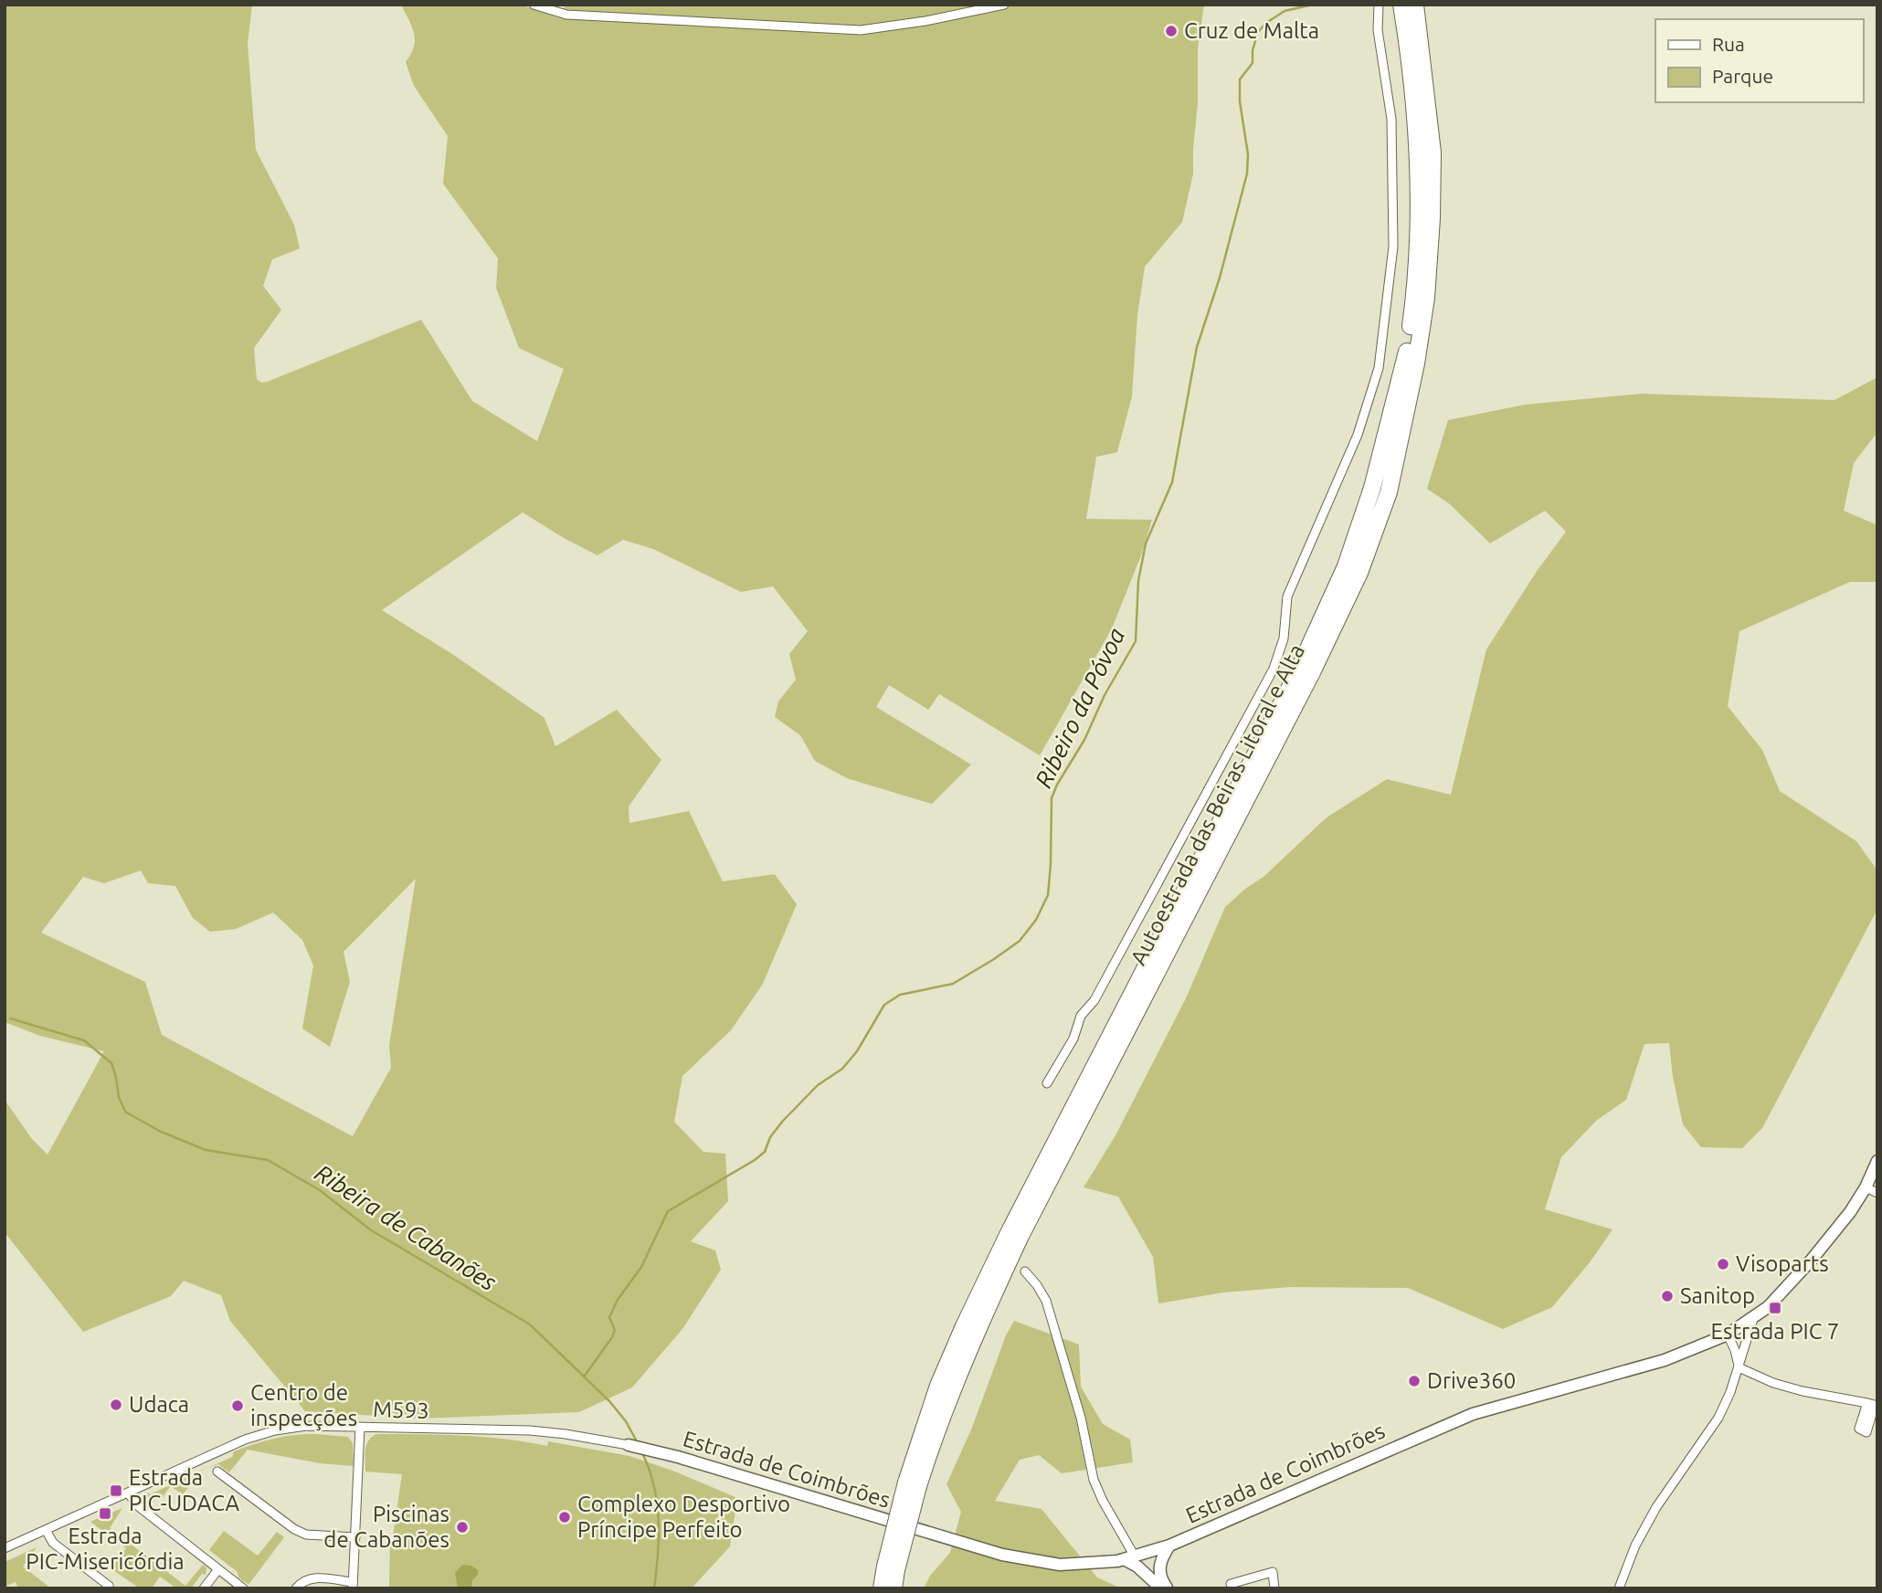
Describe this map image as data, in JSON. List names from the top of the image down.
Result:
{
  "streets": {
    "highway": ["Autoestrada das Beiras Litoral e Alta"],
    "street": ["M593", "Estrada de Coimbrões"]
  },
  "crossings": [
    ["M593", "Estrada de Coimbrões"]
  ],
  "water": ["Ribeiro da Póvoa", "Ribeira de Cabanões"],
  "places": {
    "other": [
      "Cruz de Malta",
      "Visoparts",
      "Sanitop",
      "Drive360",
      "Udaca",
      "Centro de inspecções",
      "Complexo Desportivo Príncipe Perfeito",
      "Piscinas de Cabanões"
    ],
    "transit": ["Estrada PIC 7", "Estrada PIC-UDACA", "Estrada PIC-Misericórdia"]
  },
  "legend": ["Rua", "Parque"]
}
